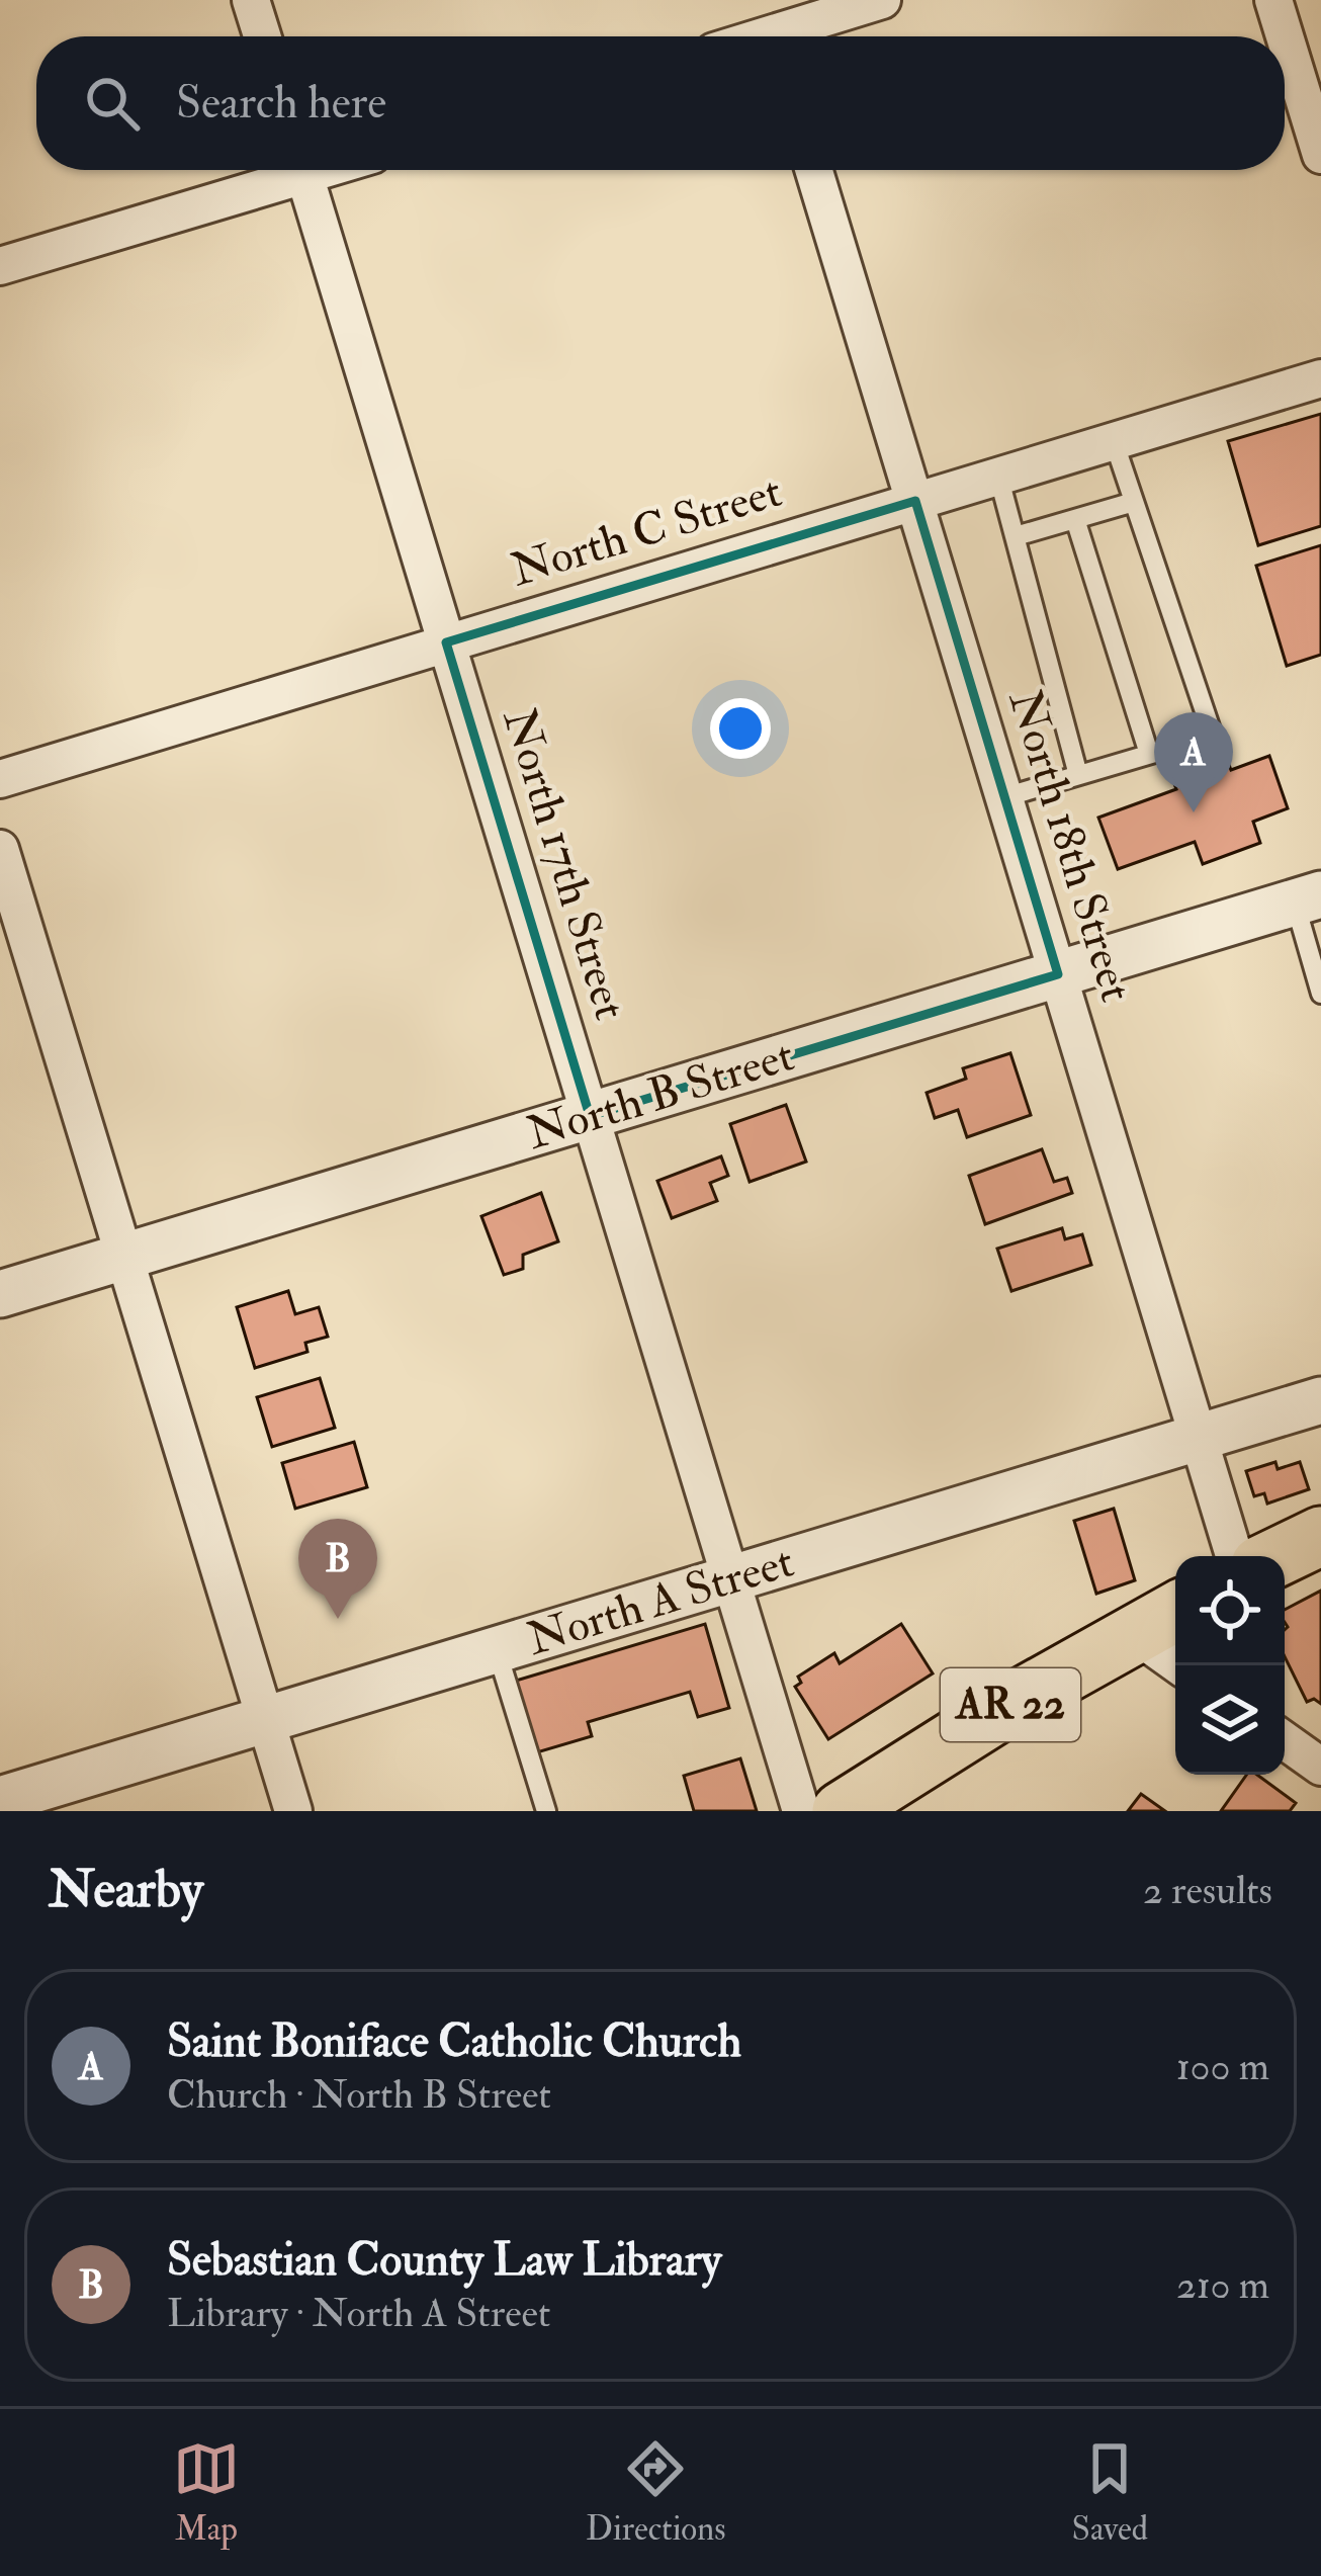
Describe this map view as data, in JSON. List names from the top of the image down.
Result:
{
  "streets": {
    "main road": ["AR 22"],
    "street": [
      "North C Street",
      "North 18th Street",
      "North 17th Street",
      "North B Street",
      "North A Street"
    ]
  },
  "crossings": [
    ["North C Street", "North 18th Street"],
    ["North C Street", "North 17th Street"],
    ["North 18th Street", "North B Street"],
    ["North 18th Street", "North A Street"],
    ["North 17th Street", "North B Street"],
    ["North 17th Street", "North A Street"]
  ],
  "page": {
    "search": "Search here",
    "pins": ["A", "B"],
    "heading": ["Nearby", "2 results"],
    "list": [
      {
        "mark": "A",
        "name": "Saint Boniface Catholic Church",
        "note": "Church · North B Street",
        "value": "100 m"
      },
      {
        "mark": "B",
        "name": "Sebastian County Law Library",
        "note": "Library · North A Street",
        "value": "210 m"
      }
    ],
    "nav": ["Map", "Directions", "Saved"]
  }
}
